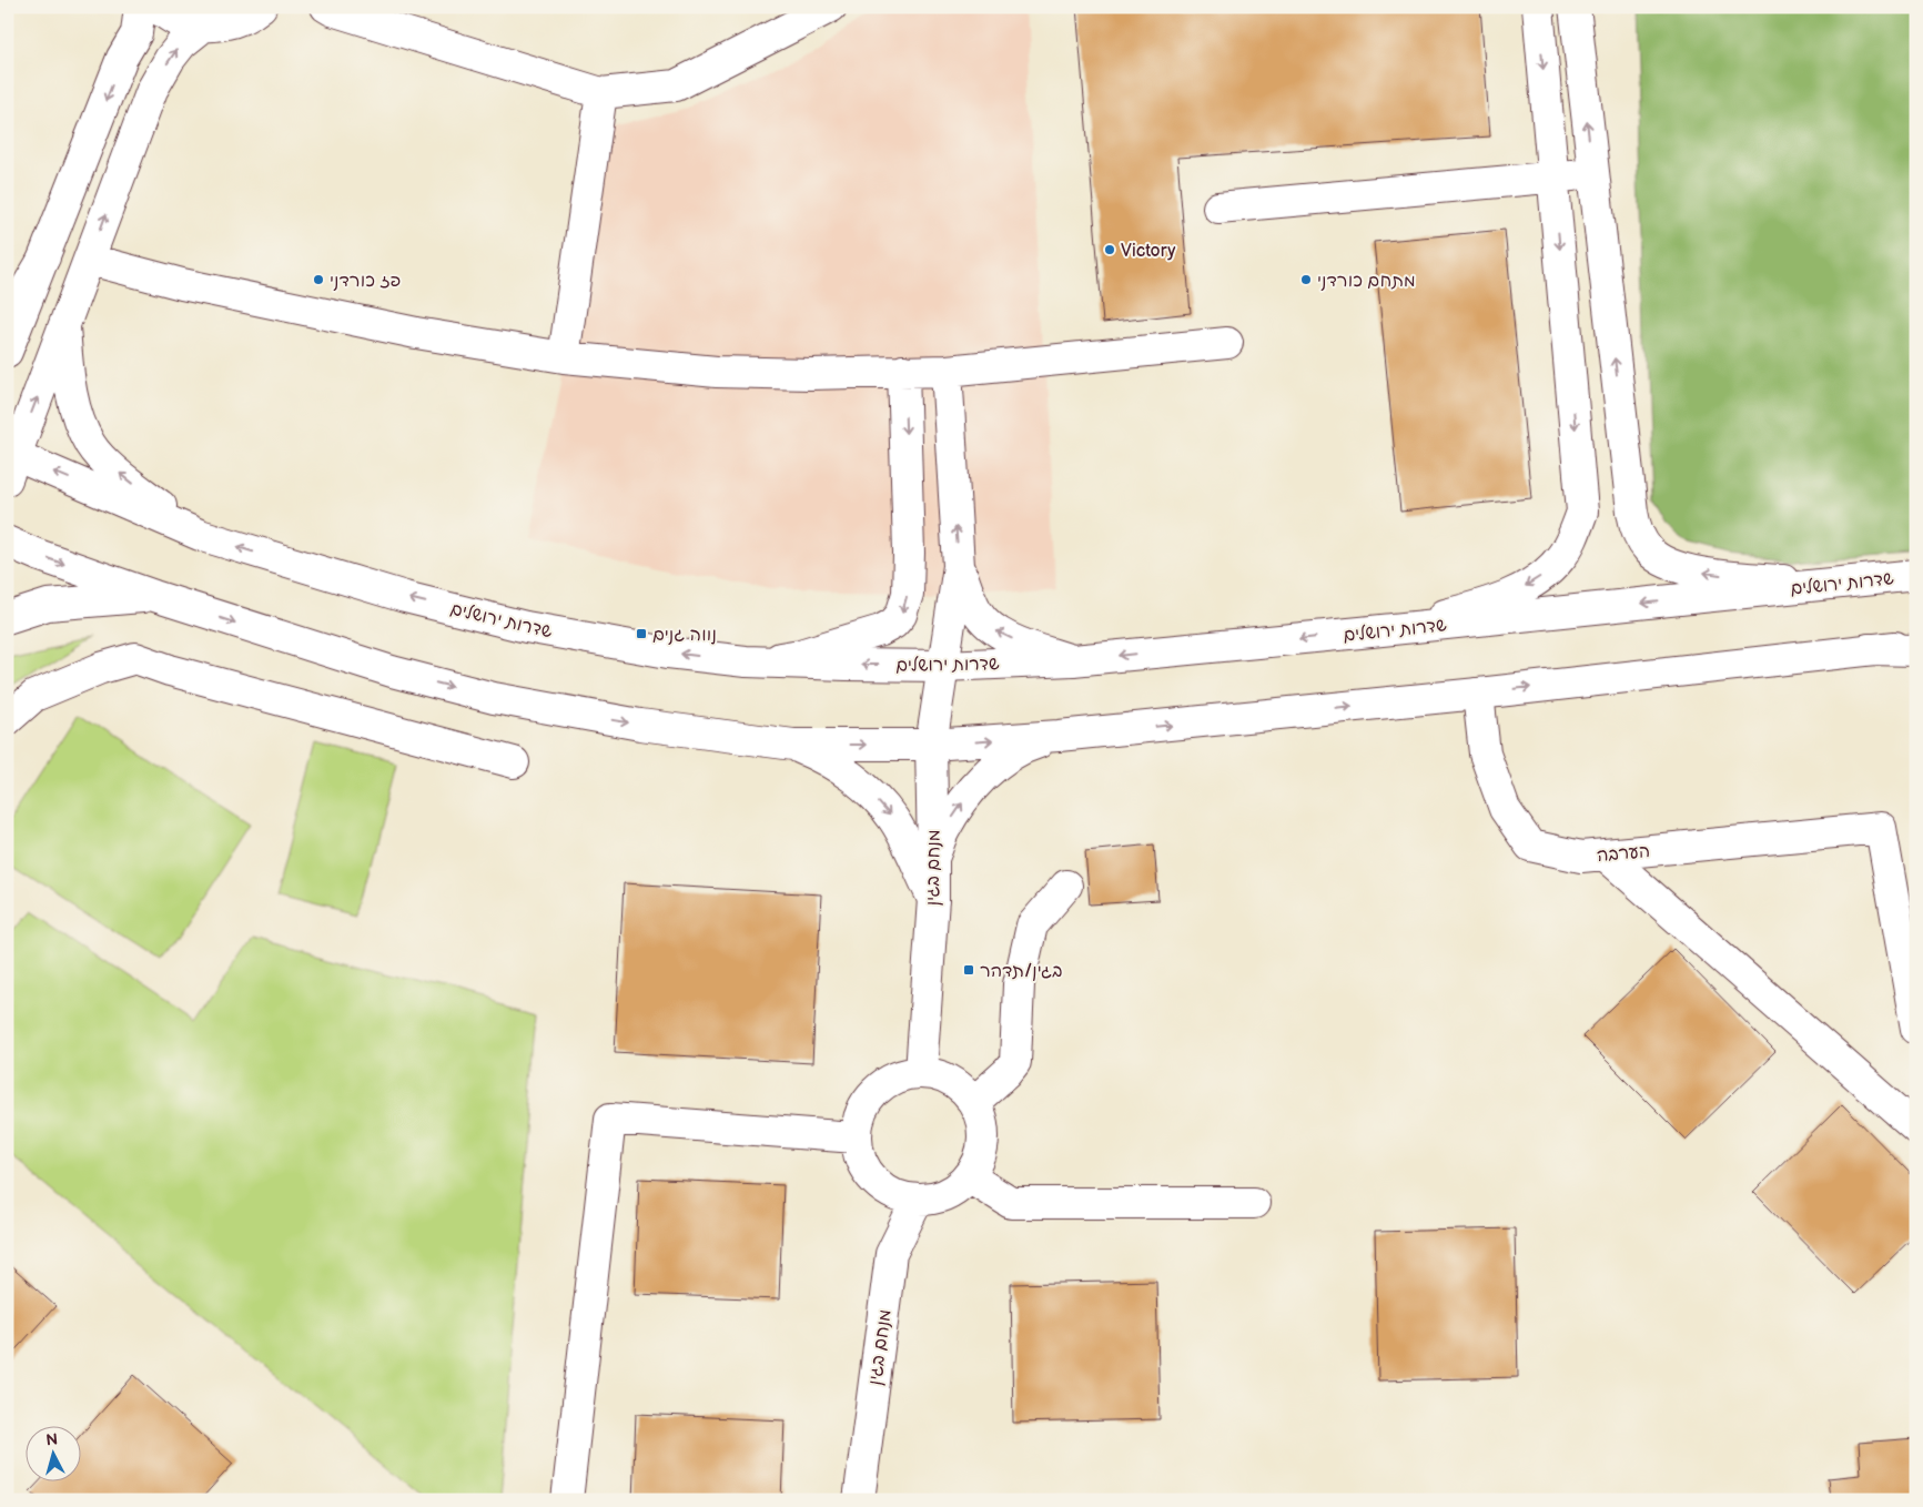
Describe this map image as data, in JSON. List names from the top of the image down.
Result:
{
  "streets": {
    "main road": ["שדרות ירושלים", "הערבה", "מנחם בגין"]
  },
  "crossings": [
    ["שדרות ירושלים", "מנחם בגין"]
  ],
  "places": {
    "other": ["Victory", "פז כורדני", "מתחם כורדני"],
    "transit": ["נווה גנים", "בגין/תדהר"]
  },
  "north": "top"
}
